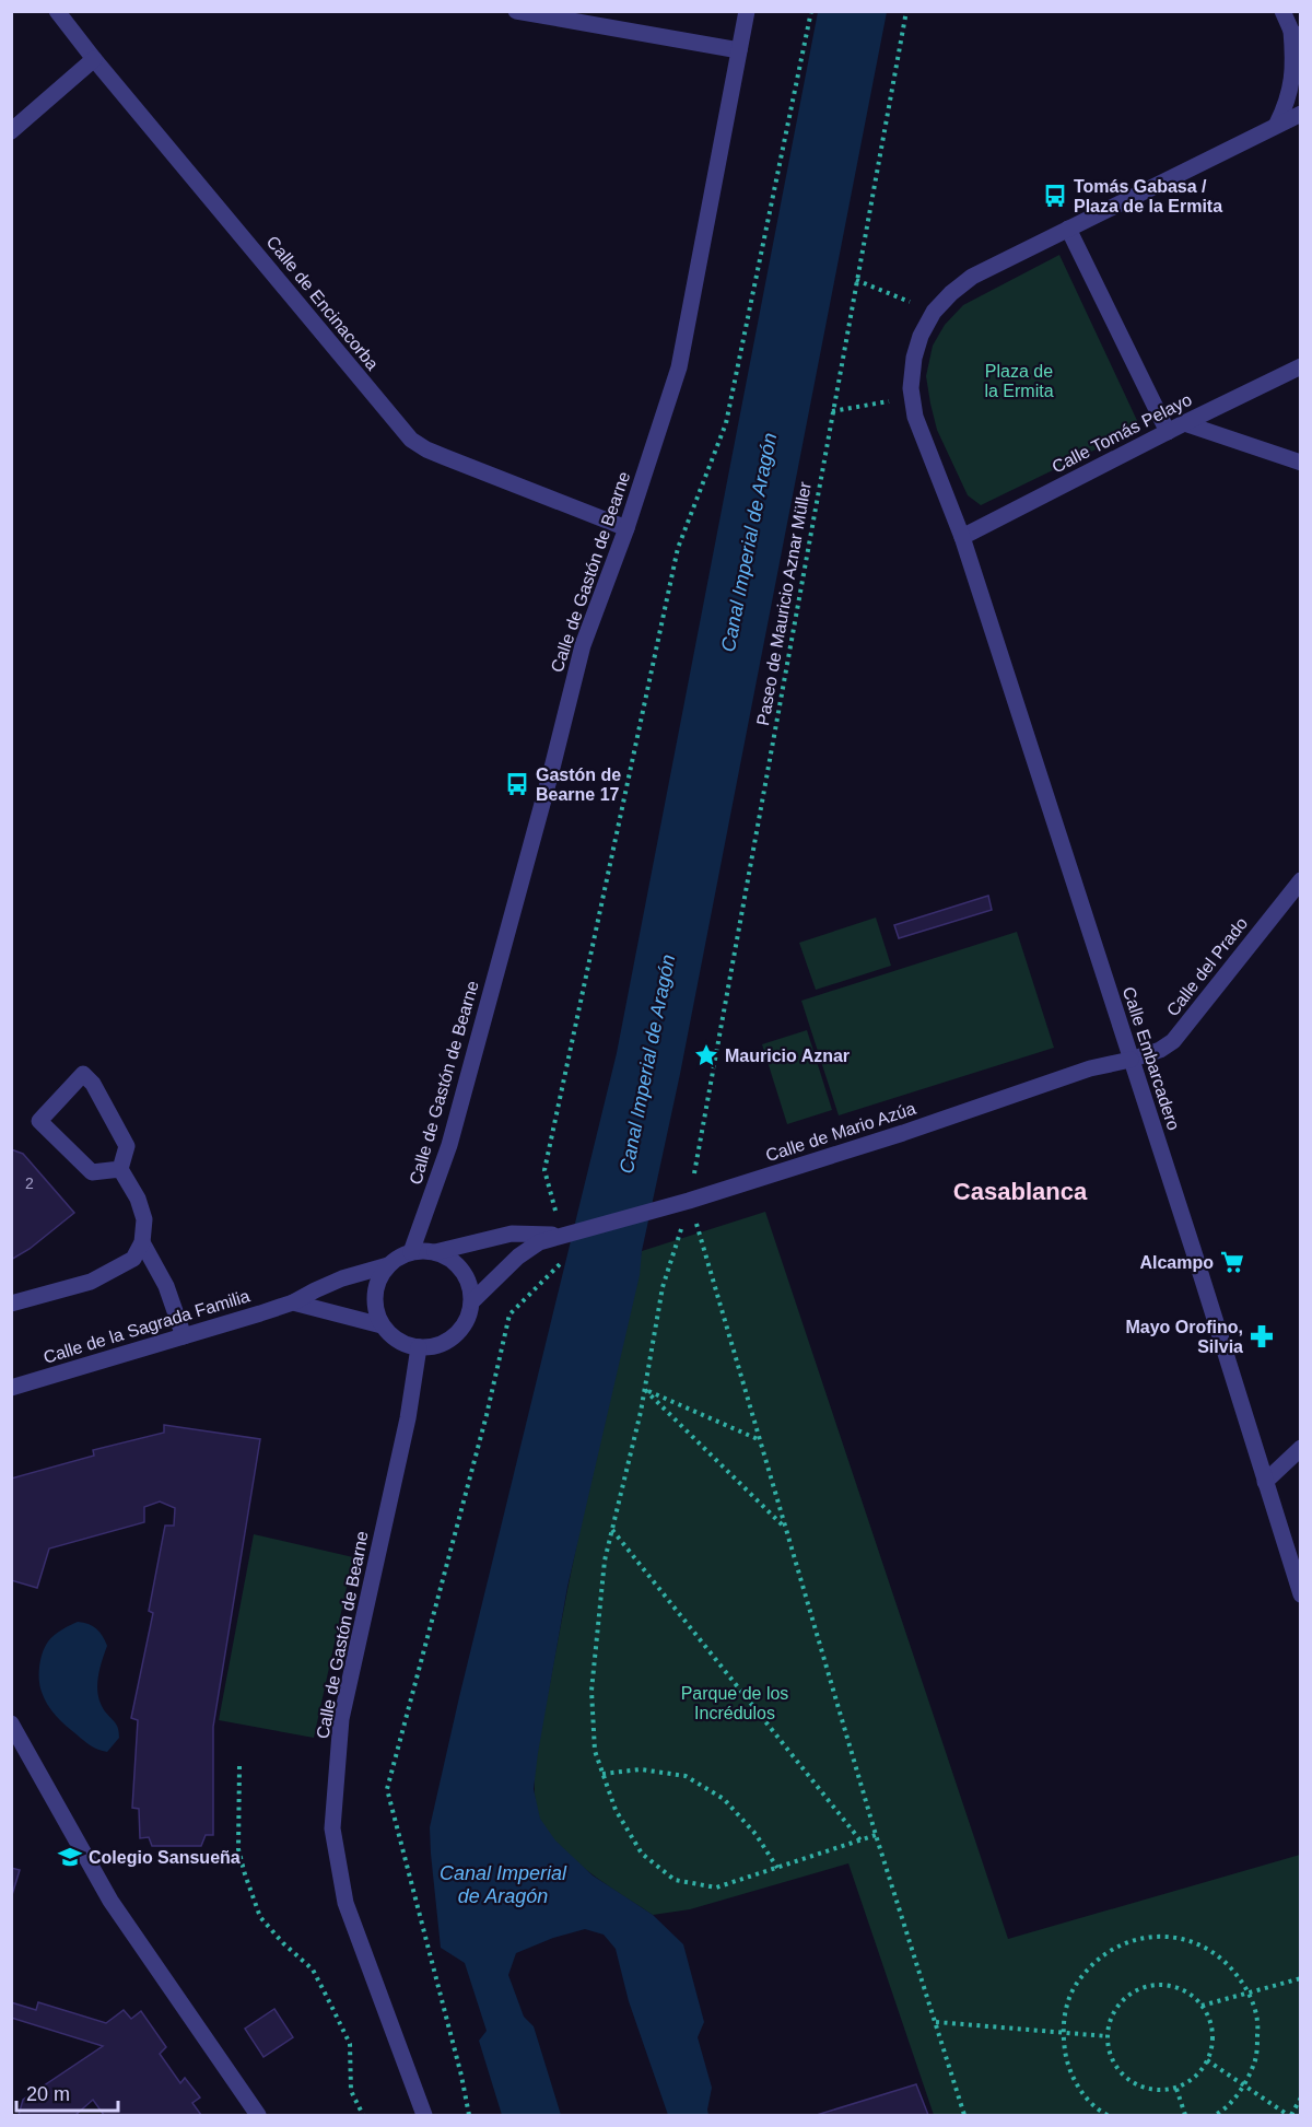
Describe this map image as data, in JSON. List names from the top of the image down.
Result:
{
  "streets": {
    "street": [
      "Calle de Encinacorba",
      "Calle Tomás Pelayo",
      "Calle de Gastón de Bearne",
      "Calle del Prado",
      "Calle Embarcadero",
      "Calle de Mario Azúa",
      "Calle de la Sagrada Familia"
    ],
    "path": ["Paseo de Mauricio Aznar Müller"]
  },
  "crossings": [
    ["Calle de Encinacorba", "Calle de Gastón de Bearne"],
    ["Calle Tomás Pelayo", "Calle Embarcadero"],
    ["Calle de Gastón de Bearne", "Calle de Mario Azúa"],
    ["Calle de Gastón de Bearne", "Calle de la Sagrada Familia"],
    ["Paseo de Mauricio Aznar Müller", "Calle de Mario Azúa"],
    ["Calle del Prado", "Calle Embarcadero"],
    ["Calle del Prado", "Calle de Mario Azúa"],
    ["Calle Embarcadero", "Calle de Mario Azúa"],
    ["Calle de Mario Azúa", "Calle de la Sagrada Familia"]
  ],
  "districts": ["Casablanca"],
  "water": ["Canal Imperial de Aragón"],
  "parks": ["Plaza de la Ermita", "Parque de los Incrédulos"],
  "places": {
    "bus stop": ["Tomás Gabasa / Plaza de la Ermita", "Gastón de Bearne 17"],
    "place": ["Mauricio Aznar"],
    "supermarket": ["Alcampo"],
    "pharmacy": ["Mayo Orofino, Silvia"],
    "school or university": ["Colegio Sansueña"]
  },
  "house_numbers": ["2"],
  "scale_bar": "20 m"
}
